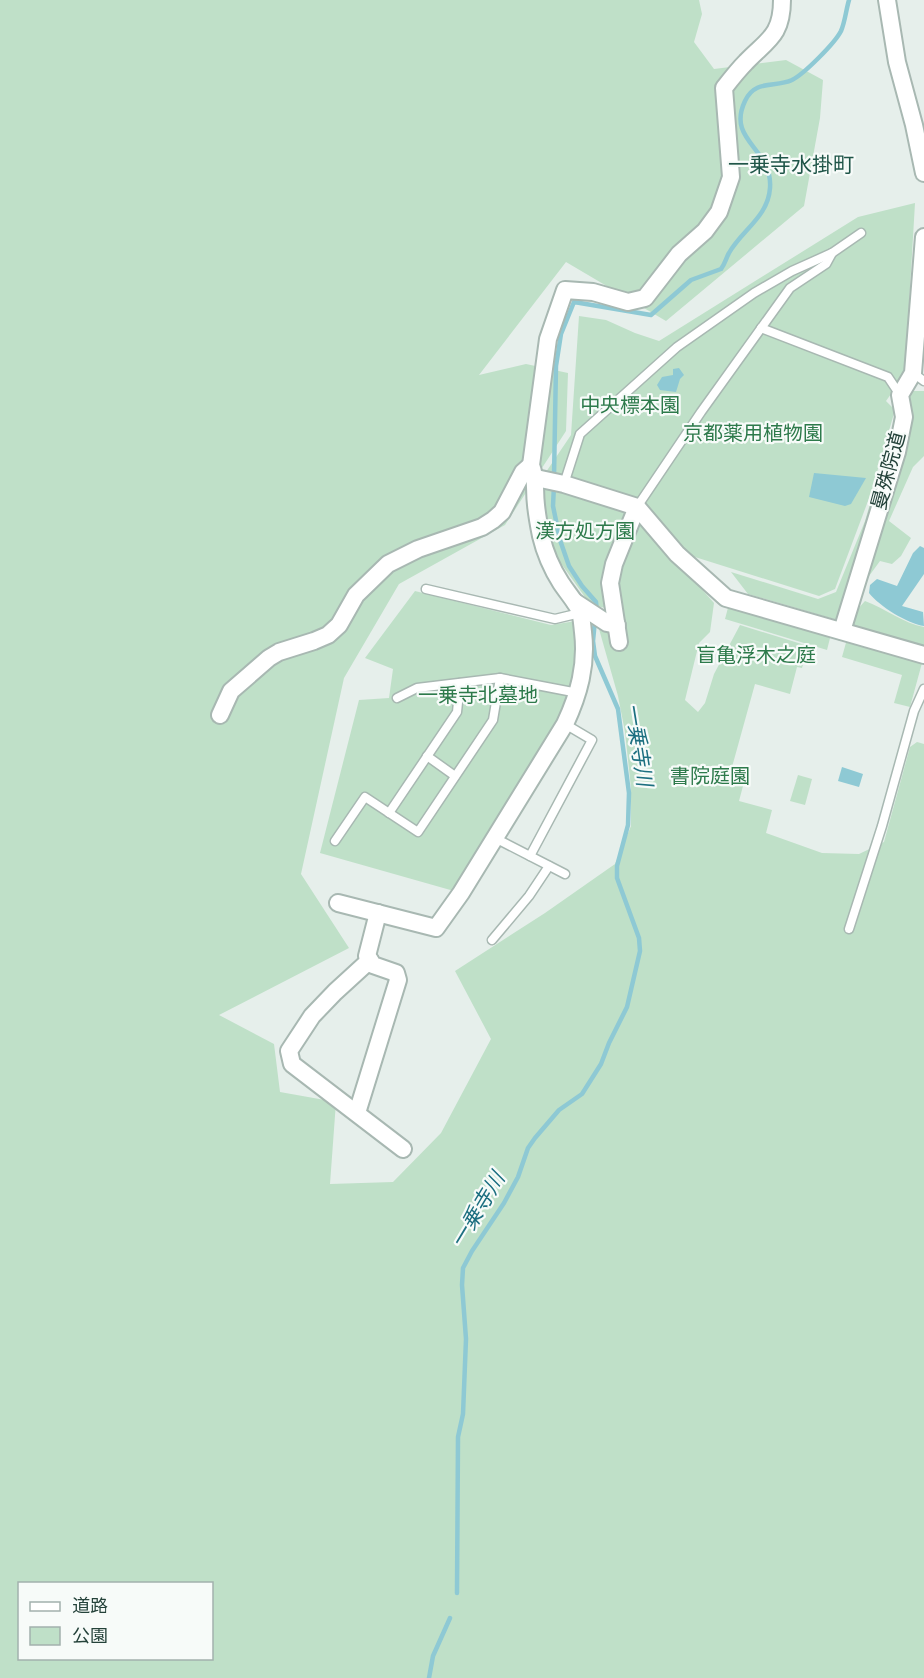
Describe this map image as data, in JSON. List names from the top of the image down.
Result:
{
  "streets": {
    "street": ["曼殊院道"]
  },
  "districts": ["一乗寺水掛町"],
  "water": ["一乗寺川"],
  "parks": [
    "中央標本園",
    "京都薬用植物園",
    "漢方処方園",
    "盲亀浮木之庭",
    "一乗寺北墓地",
    "書院庭園"
  ],
  "legend": ["道路", "公園"]
}
